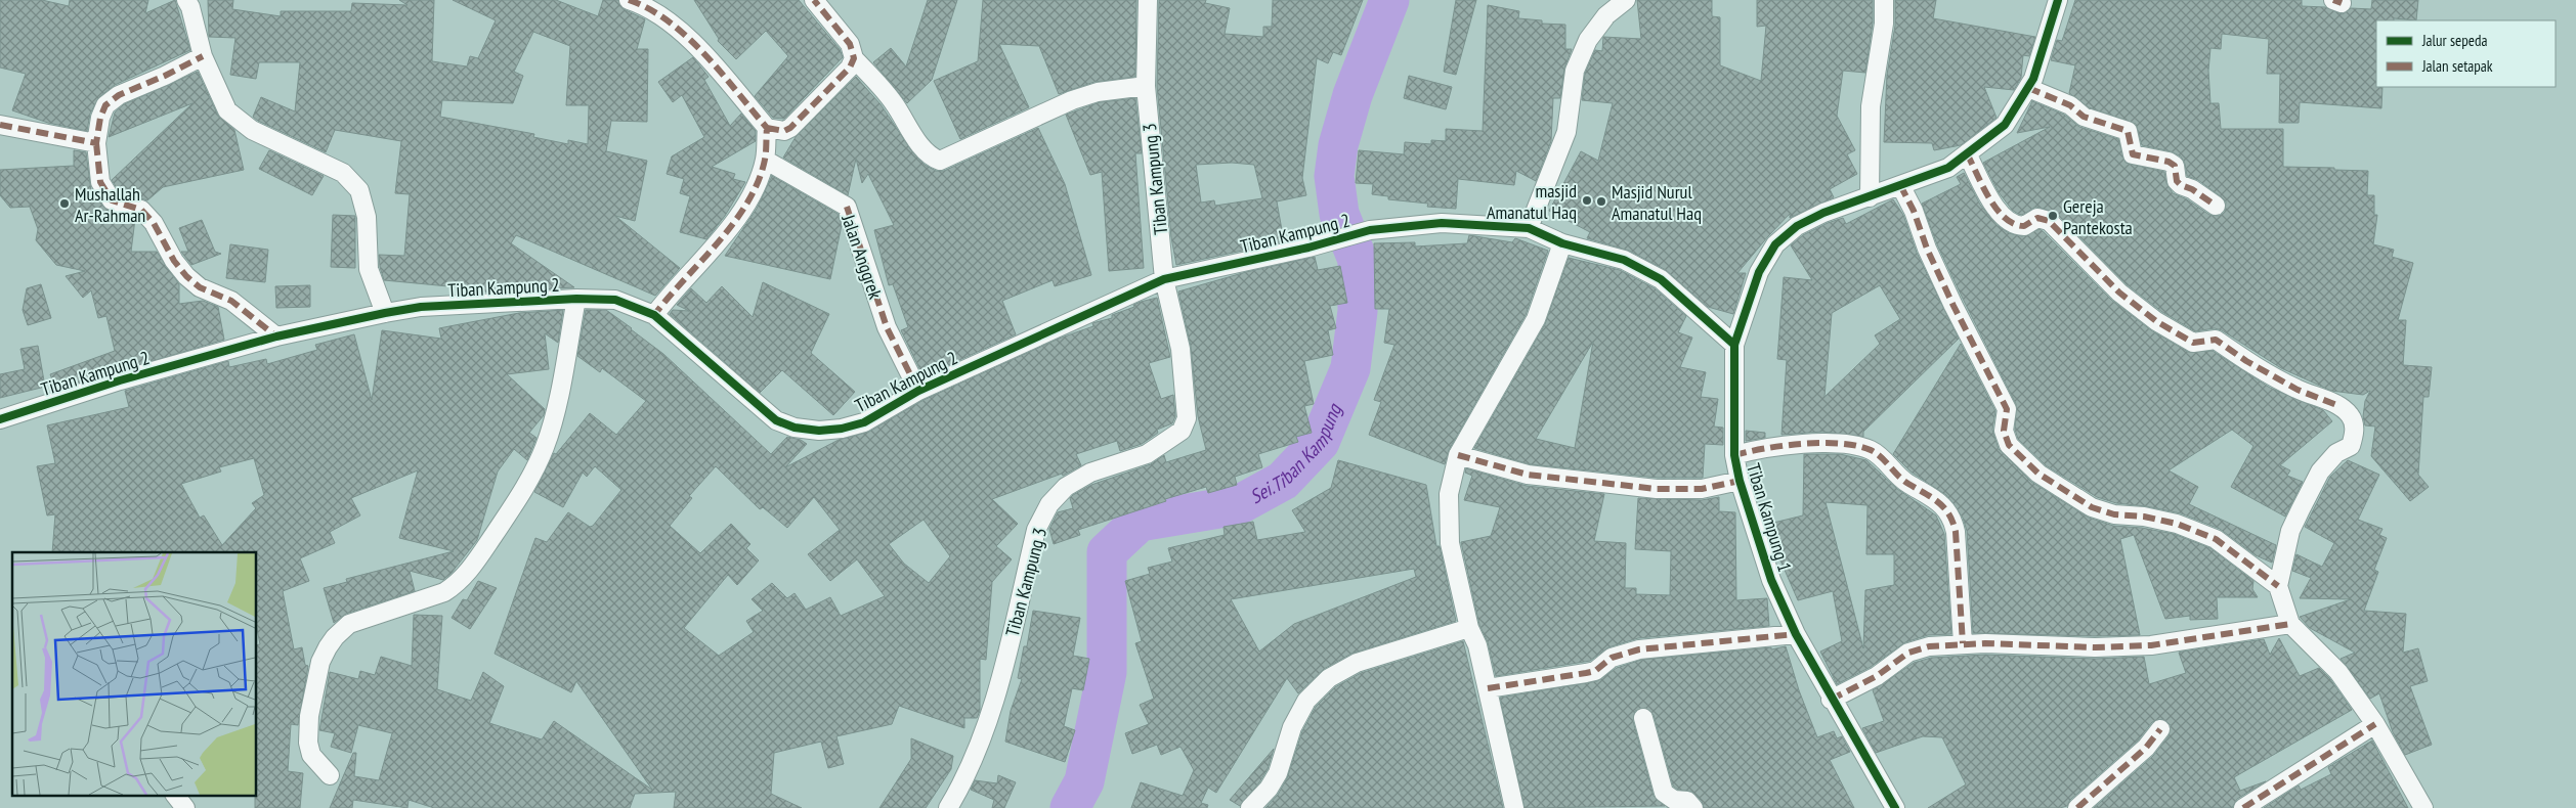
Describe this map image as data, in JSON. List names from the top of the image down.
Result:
{
  "streets": {
    "street": [
      "Tiban Kampung 3",
      "Tiban Kampung 2",
      "Jalan Anggrek",
      "Tiban Kampung 1"
    ]
  },
  "crossings": [
    ["Tiban Kampung 3", "Tiban Kampung 2"],
    ["Tiban Kampung 2", "Jalan Anggrek"],
    ["Tiban Kampung 2", "Tiban Kampung 1"]
  ],
  "water": ["Sei.Tiban Kampung"],
  "places": [
    "masjid Amanatul Haq",
    "Masjid Nurul Amanatul Haq",
    "Mushallah Ar-Rahman",
    "Gereja Pantekosta"
  ],
  "legend": ["Jalur sepeda", "Jalan setapak"]
}
